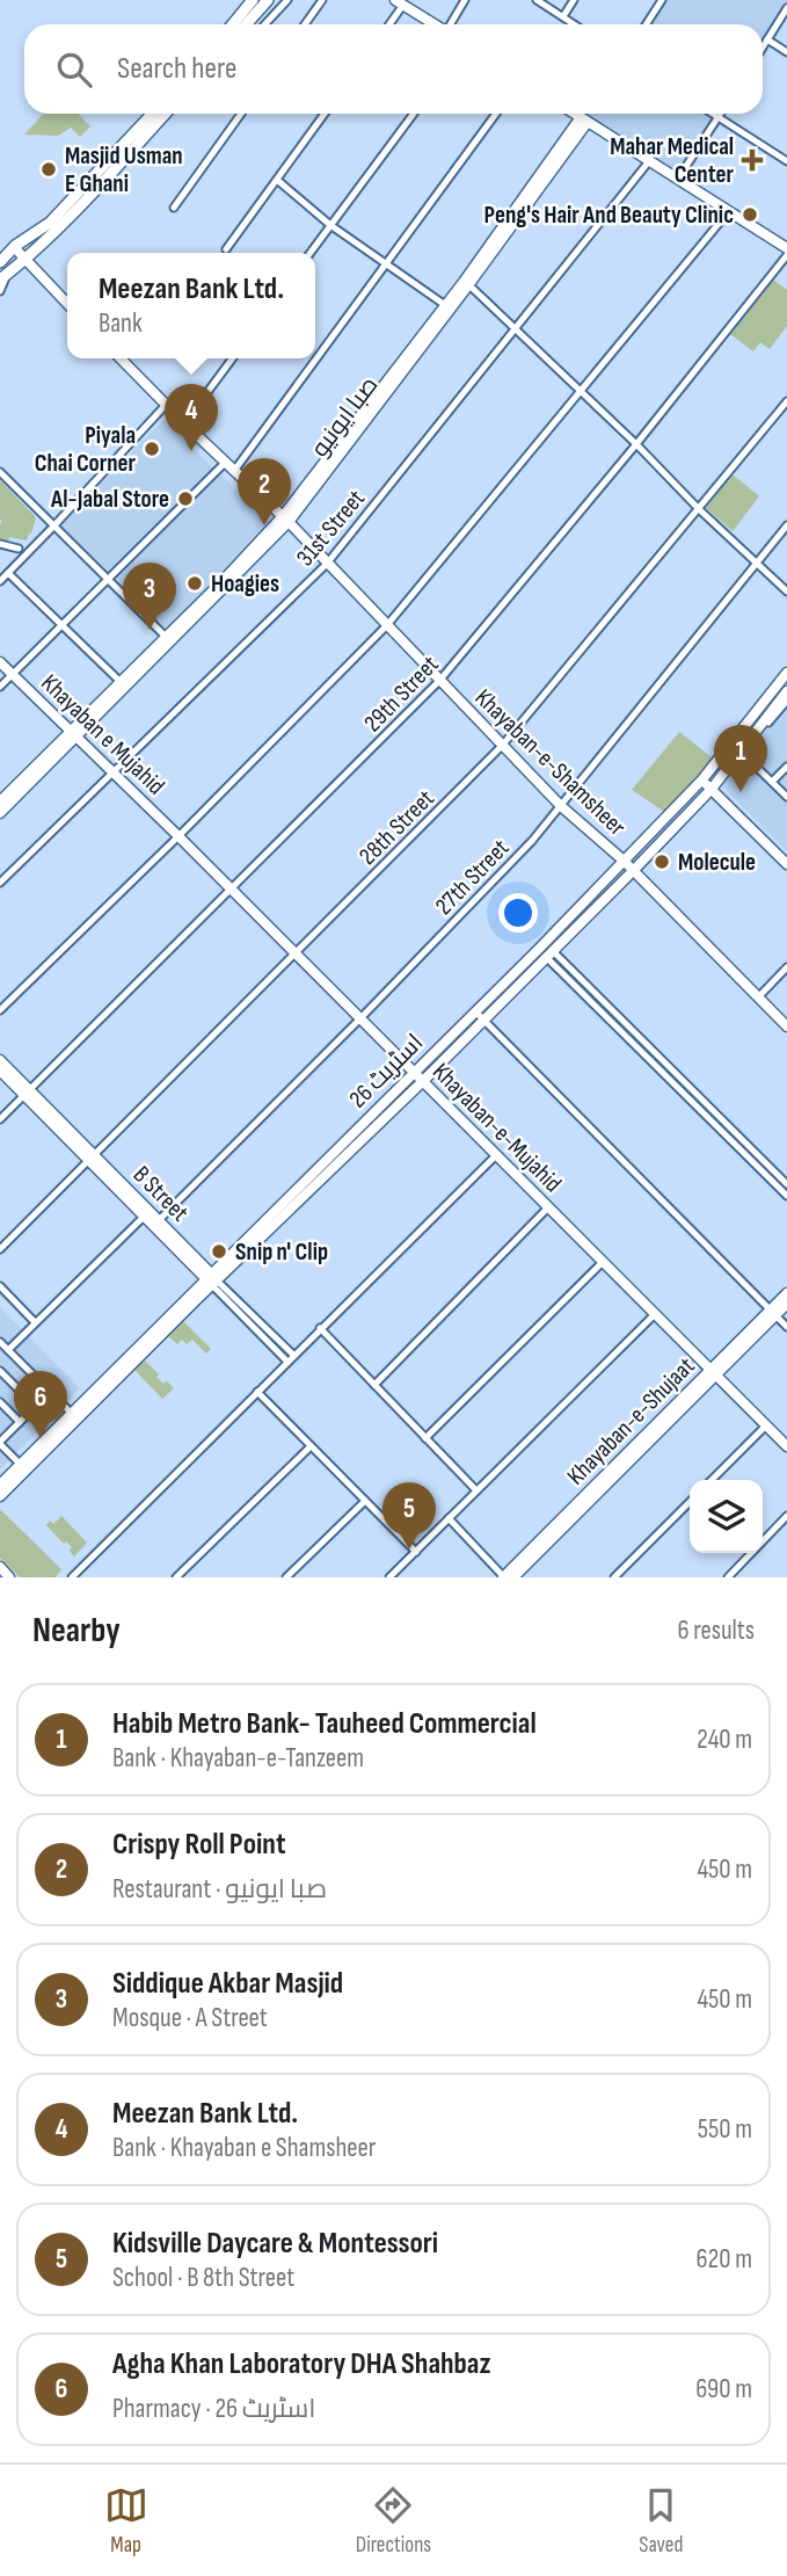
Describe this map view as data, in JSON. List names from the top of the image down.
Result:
{
  "streets": {
    "main road": [
      "صبا ایونیو",
      "Khayaban e Mujahid",
      "Khayaban-e-Shamsheer",
      "اسٹریٹ 26",
      "Khayaban-e-Mujahid",
      "B Street",
      "Khayaban-e-Shujaat"
    ],
    "street": [
      "31st Street",
      "29th Street",
      "28th Street",
      "27th Street"
    ]
  },
  "crossings": [
    ["صبا ایونیو", "Khayaban e Mujahid"],
    ["صبا ایونیو", "Khayaban-e-Shamsheer"],
    ["31st Street", "Khayaban e Mujahid"],
    ["31st Street", "Khayaban-e-Shamsheer"],
    ["29th Street", "Khayaban-e-Shamsheer"],
    ["29th Street", "Khayaban-e-Mujahid"],
    ["29th Street", "B Street"],
    ["Khayaban e Mujahid", "Khayaban-e-Mujahid"],
    ["Khayaban-e-Shamsheer", "28th Street"],
    ["Khayaban-e-Shamsheer", "27th Street"],
    ["Khayaban-e-Shamsheer", "اسٹریٹ 26"],
    ["28th Street", "Khayaban-e-Mujahid"],
    ["28th Street", "B Street"],
    ["27th Street", "Khayaban-e-Mujahid"],
    ["27th Street", "B Street"],
    ["اسٹریٹ 26", "Khayaban-e-Mujahid"],
    ["اسٹریٹ 26", "B Street"],
    ["Khayaban-e-Mujahid", "Khayaban-e-Shujaat"]
  ],
  "places": {
    "health": ["Mahar Medical Center"],
    "other": [
      "Masjid Usman E Ghani",
      "Peng's Hair And Beauty Clinic",
      "Piyala Chai Corner",
      "Al-Jabal Store",
      "Hoagies",
      "Molecule",
      "Snip n' Clip"
    ]
  },
  "page": {
    "search": "Search here",
    "popup": ["Meezan Bank Ltd.", "Bank"],
    "pins": [
      "4",
      "2",
      "3",
      "1",
      "6",
      "5"
    ],
    "heading": ["Nearby", "6 results"],
    "list": [
      {
        "mark": "1",
        "name": "Habib Metro Bank- Tauheed Commercial",
        "note": "Bank · Khayaban-e-Tanzeem",
        "value": "240 m"
      },
      {
        "mark": "2",
        "name": "Crispy Roll Point",
        "note": "Restaurant · صبا ایونیو",
        "value": "450 m"
      },
      {
        "mark": "3",
        "name": "Siddique Akbar Masjid",
        "note": "Mosque · A Street",
        "value": "450 m"
      },
      {
        "mark": "4",
        "name": "Meezan Bank Ltd.",
        "note": "Bank · Khayaban e Shamsheer",
        "value": "550 m"
      },
      {
        "mark": "5",
        "name": "Kidsville Daycare & Montessori",
        "note": "School · B 8th Street",
        "value": "620 m"
      },
      {
        "mark": "6",
        "name": "Agha Khan Laboratory DHA Shahbaz",
        "note": "Pharmacy · اسٹریٹ 26",
        "value": "690 m"
      }
    ],
    "nav": ["Map", "Directions", "Saved"]
  }
}
